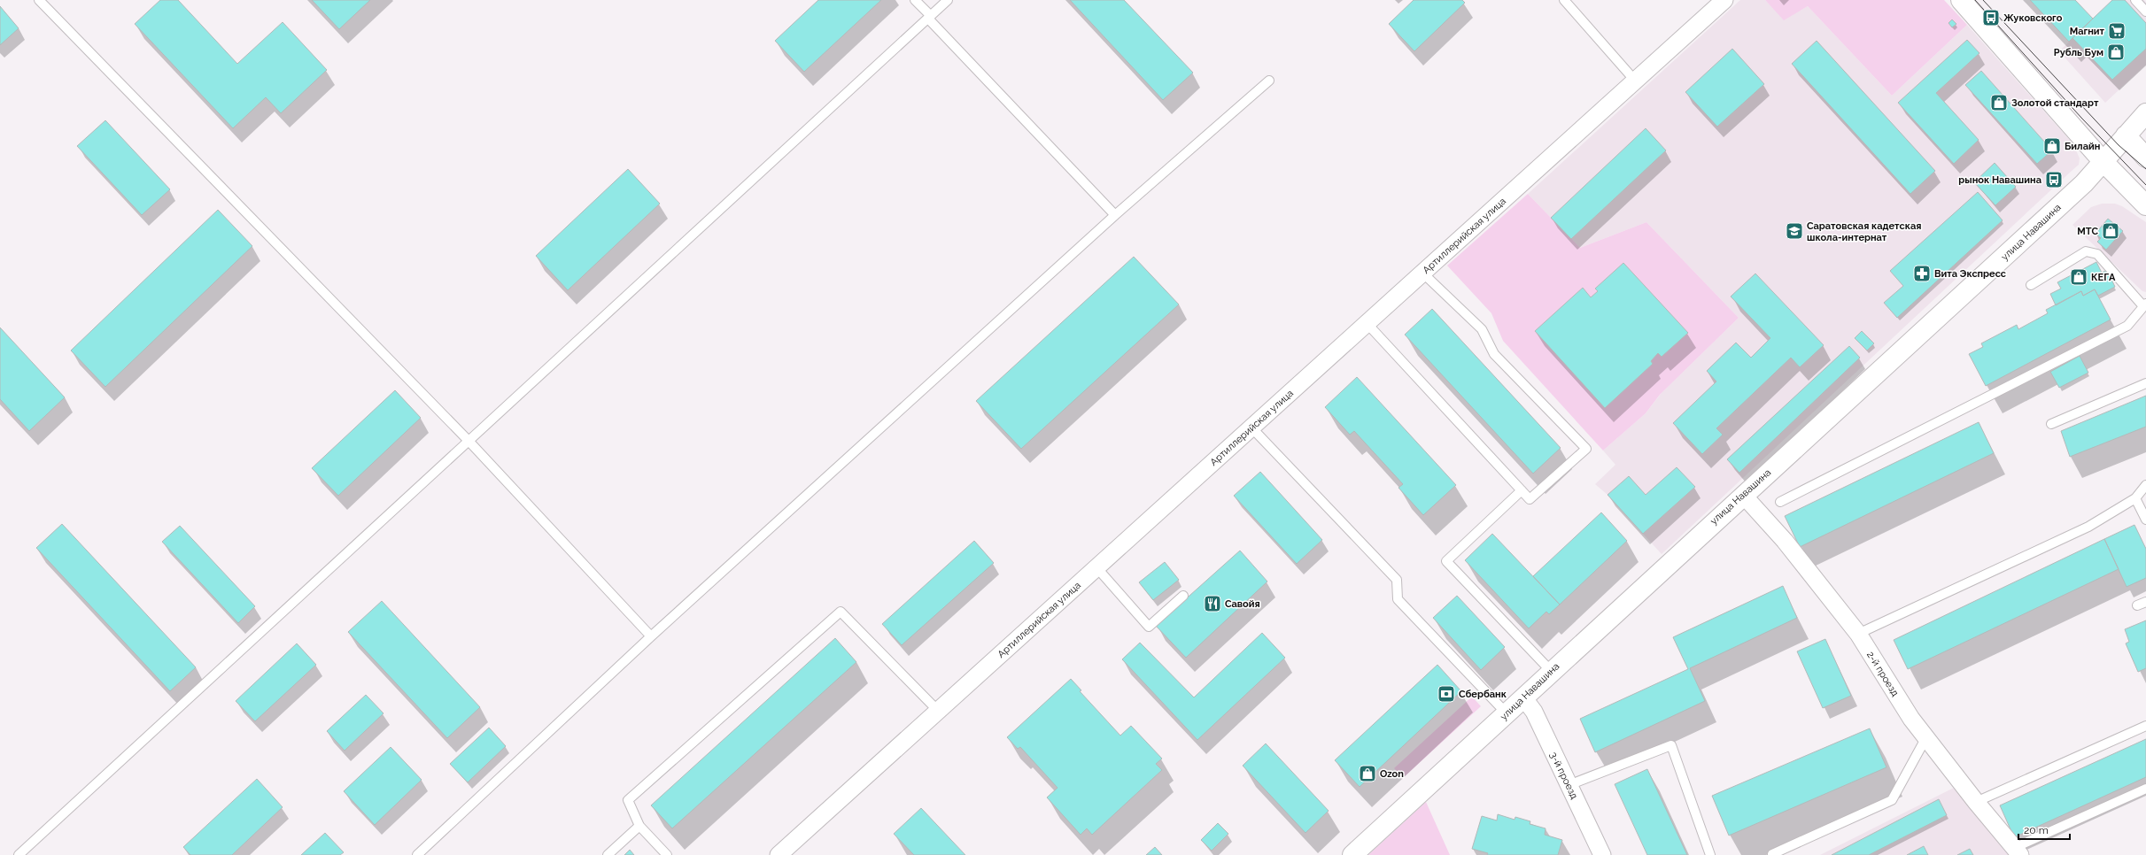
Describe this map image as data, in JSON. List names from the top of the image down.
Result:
{
  "streets": {
    "main road": ["улица Навашина"],
    "street": ["Артиллерийская улица", "2-й проезд", "3-й проезд"]
  },
  "crossings": [
    ["улица Навашина", "2-й проезд"],
    ["улица Навашина", "3-й проезд"]
  ],
  "places": {
    "bus stop": ["Жуковского", "рынок Навашина"],
    "supermarket": ["Магнит"],
    "shop": [
      "Рубль Бум",
      "Золотой стандарт",
      "Билайн",
      "МТС",
      "КЕГА",
      "Ozon"
    ],
    "school or university": ["Саратовская кадетская школа-интернат"],
    "pharmacy": ["Вита Экспресс"],
    "restaurant": ["Савойя"],
    "bank": ["Сбербанк"]
  },
  "scale_bar": "20 m"
}
